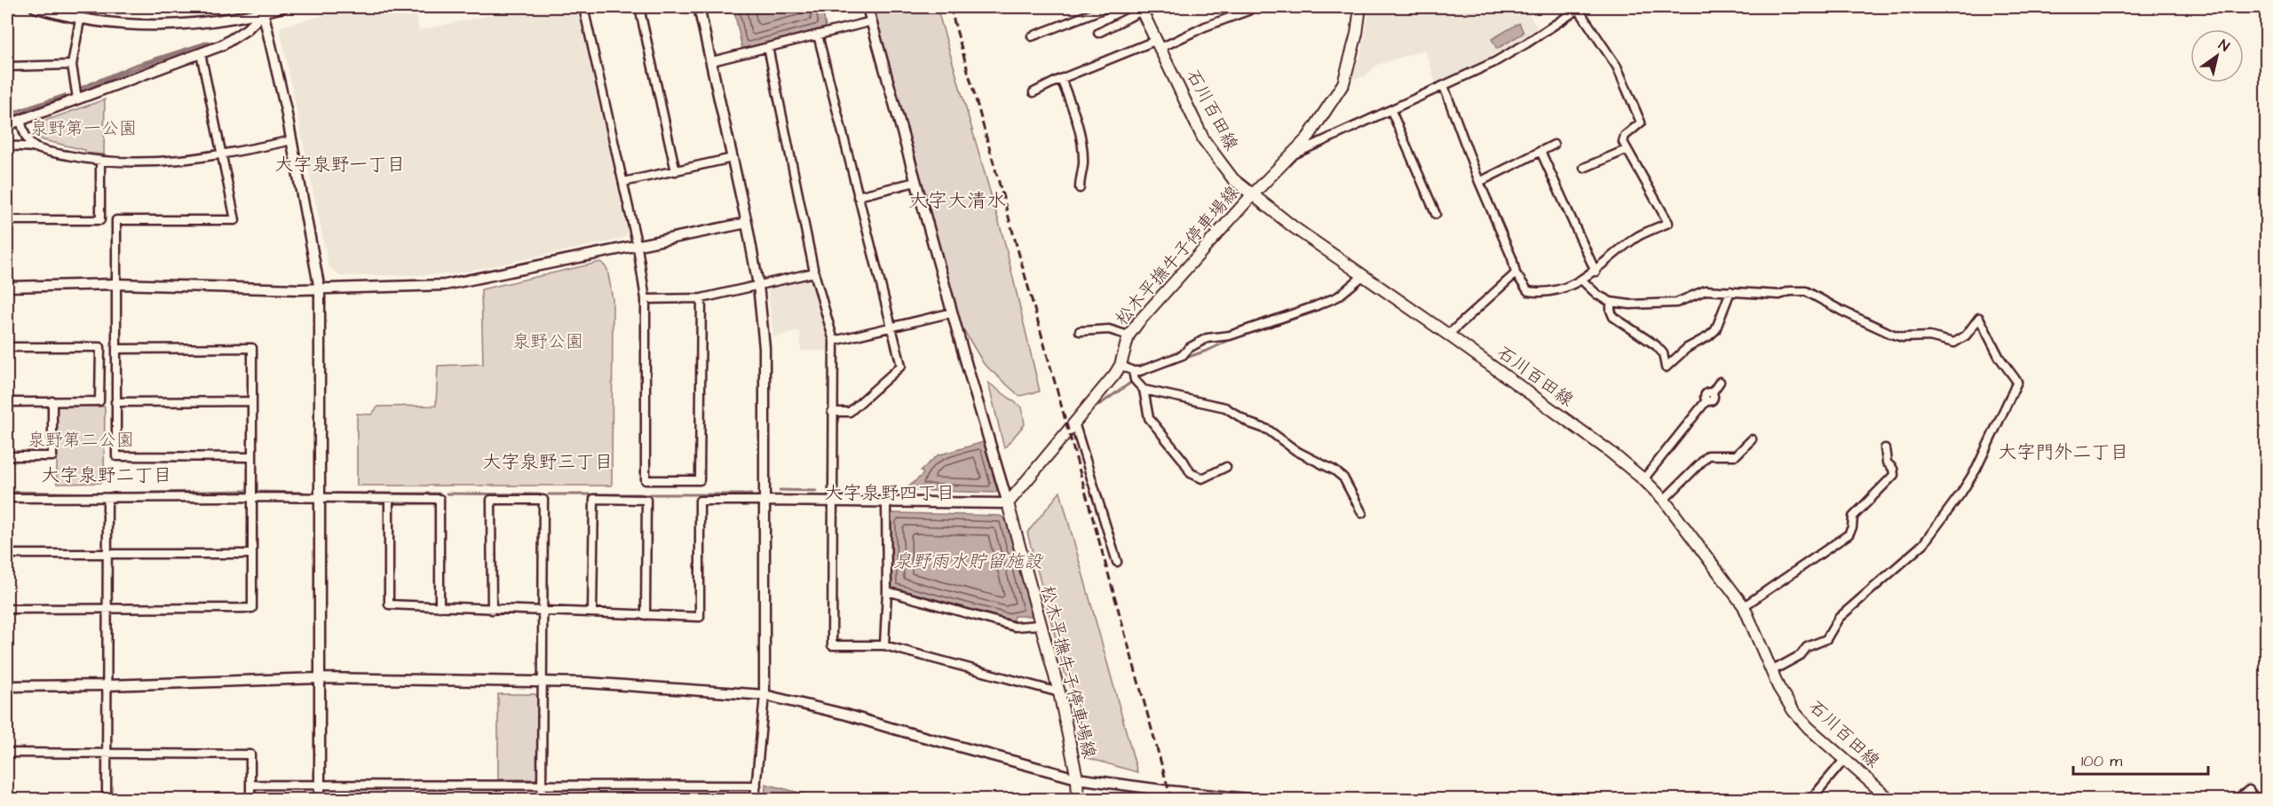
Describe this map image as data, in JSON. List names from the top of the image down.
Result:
{
  "streets": {
    "main road": ["石川百田線", "松木平撫牛子停車場線"]
  },
  "crossings": [
    ["石川百田線", "松木平撫牛子停車場線"]
  ],
  "districts": [
    "大字泉野一丁目",
    "大字大清水",
    "大字門外二丁目",
    "大字泉野三丁目",
    "大字泉野二丁目",
    "大字泉野四丁目"
  ],
  "water": ["泉野雨水貯留施設"],
  "parks": ["泉野第一公園", "泉野公園", "泉野第二公園"],
  "scale_bar": "100 m",
  "north": "top right"
}
